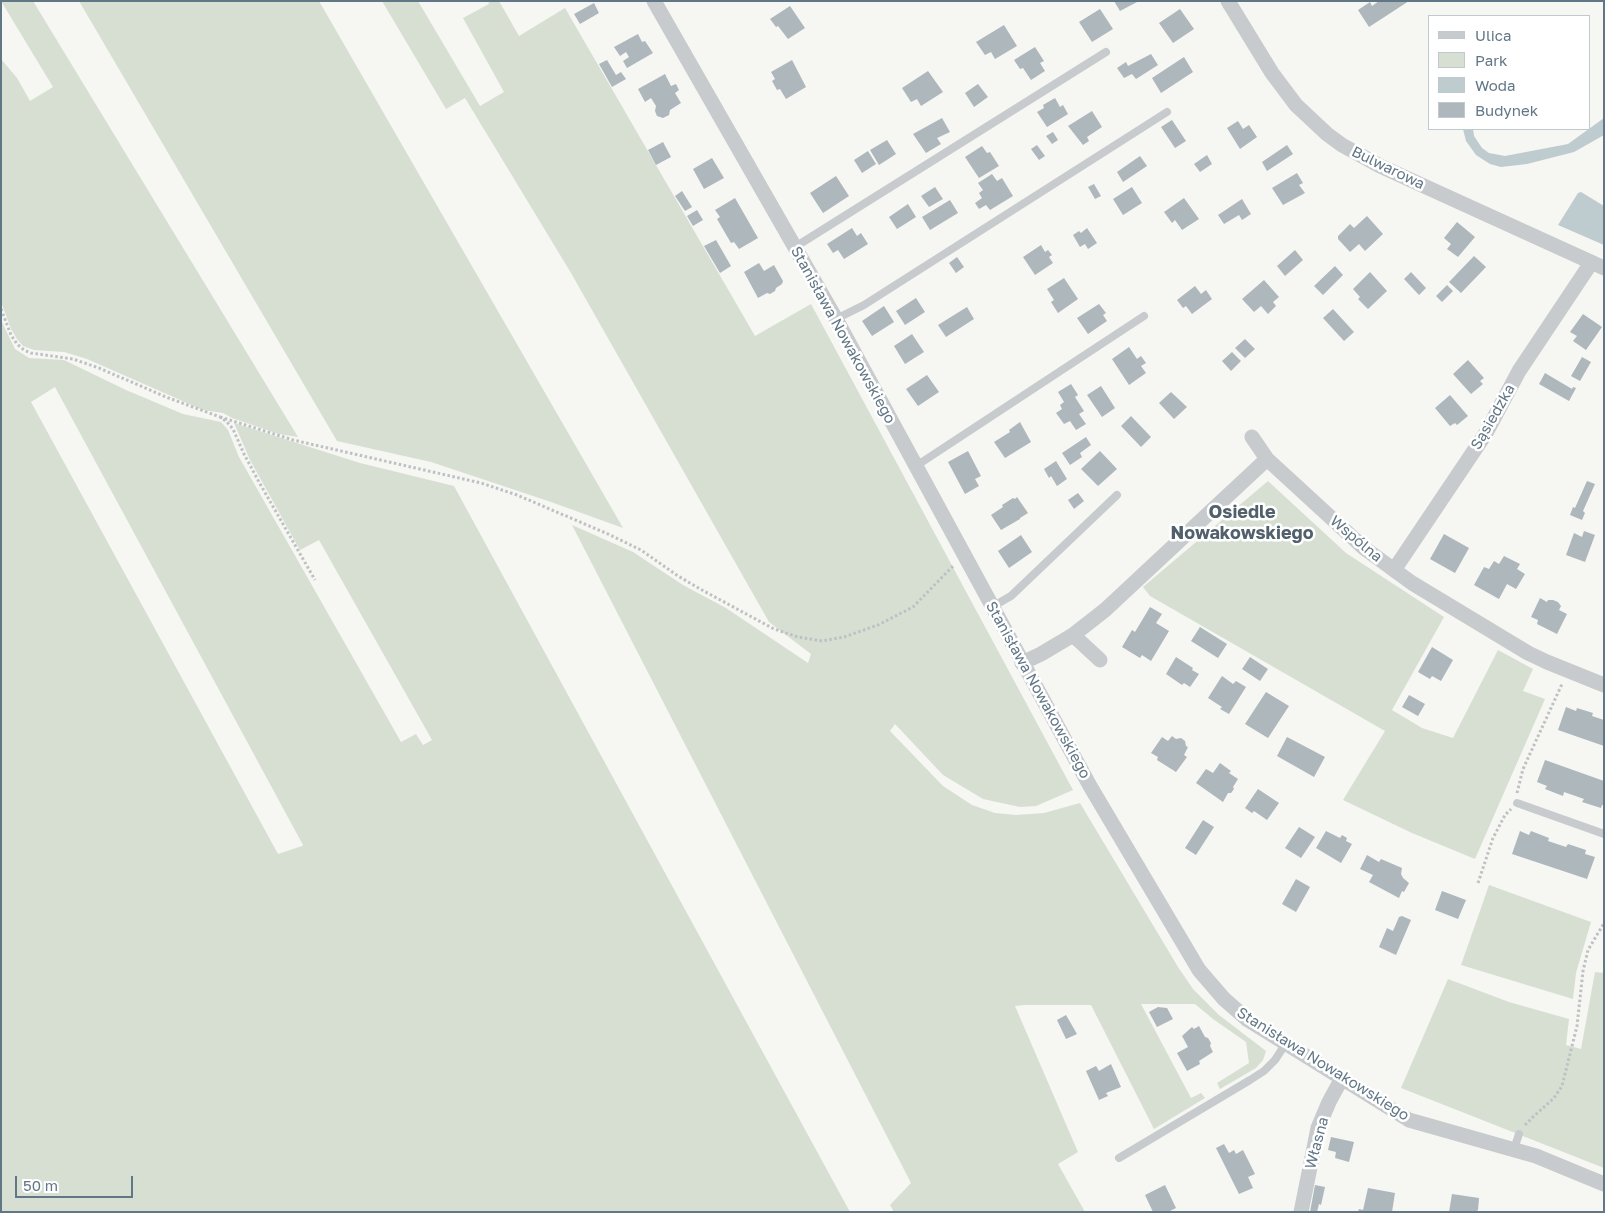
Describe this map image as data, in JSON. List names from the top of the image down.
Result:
{
  "streets": {
    "street": [
      "Bulwarowa",
      "Stanisława Nowakowskiego",
      "Sąsiedzka",
      "Wspólna",
      "Własna"
    ]
  },
  "crossings": [
    ["Bulwarowa", "Sąsiedzka"],
    ["Stanisława Nowakowskiego", "Własna"],
    ["Sąsiedzka", "Wspólna"]
  ],
  "districts": ["Osiedle Nowakowskiego"],
  "legend": [
    "Ulica",
    "Park",
    "Woda",
    "Budynek"
  ],
  "scale_bar": "50 m"
}
